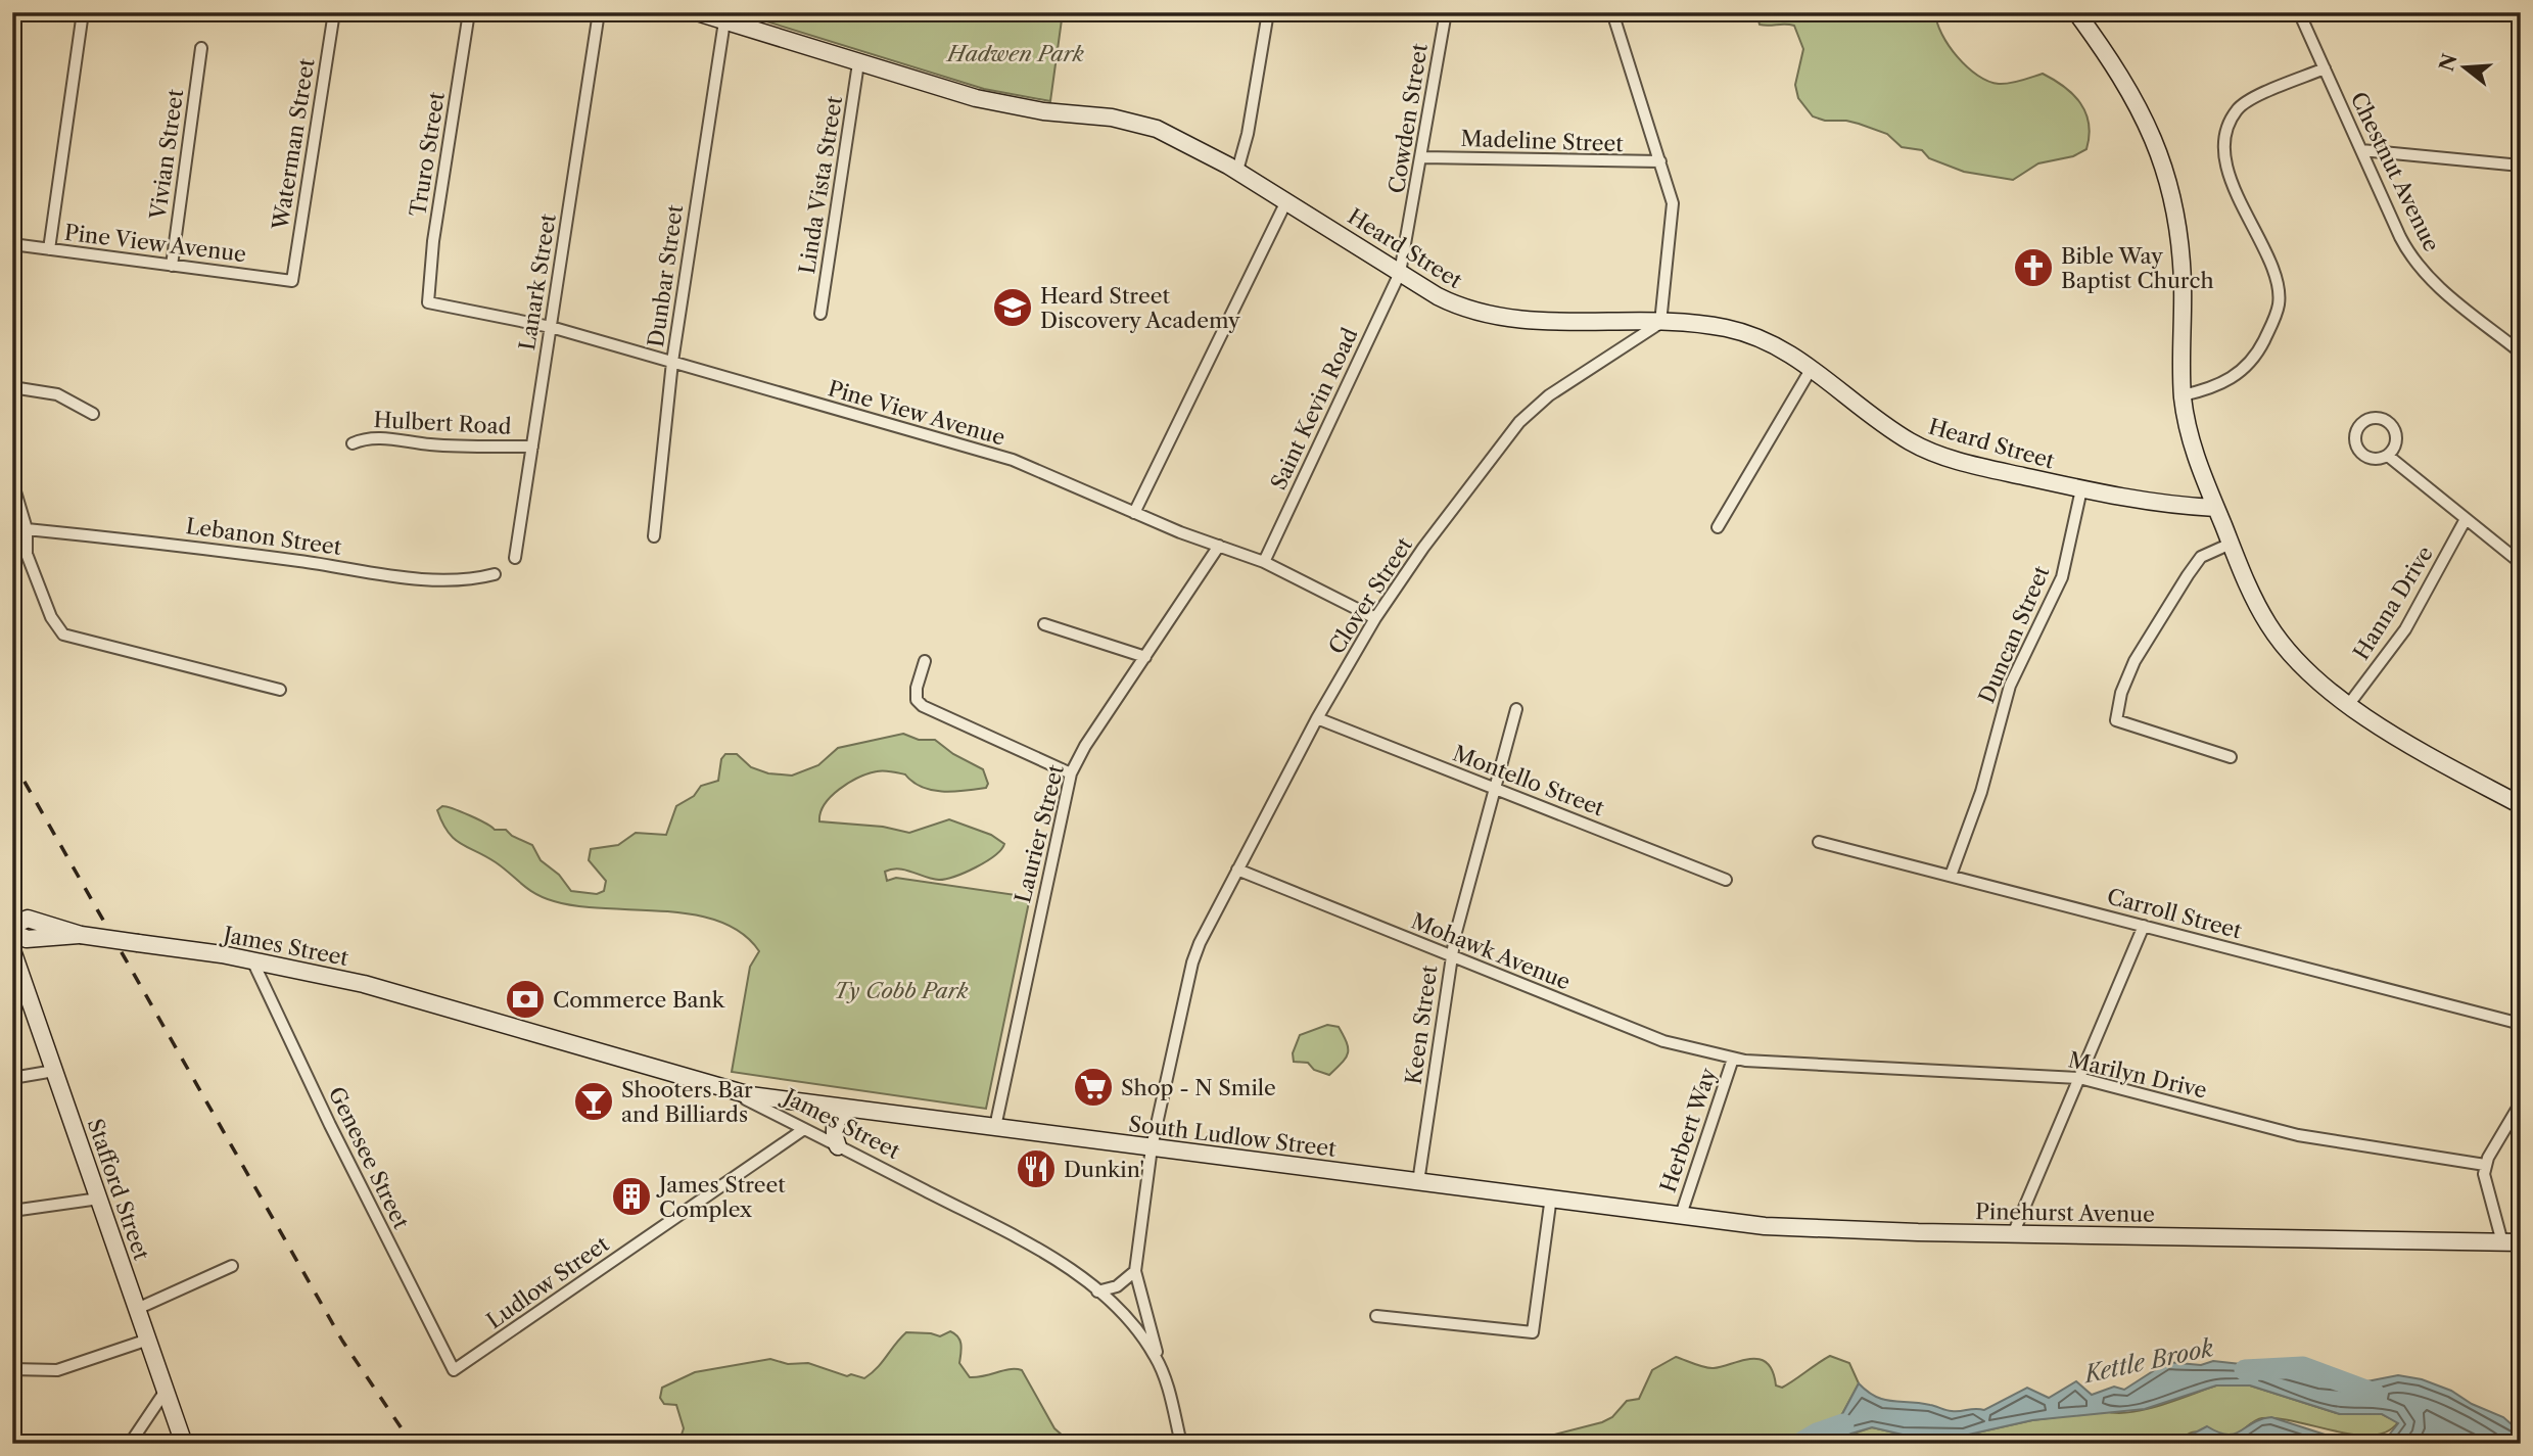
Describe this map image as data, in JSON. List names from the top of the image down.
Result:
{
  "streets": {
    "main road": [
      "Heard Street",
      "James Street",
      "South Ludlow Street",
      "Stafford Street",
      "Pinehurst Avenue"
    ],
    "street": [
      "Cowden Street",
      "Madeline Street",
      "Waterman Street",
      "Vivian Street",
      "Truro Street",
      "Chestnut Avenue",
      "Linda Vista Street",
      "Pine View Avenue",
      "Dunbar Street",
      "Lanark Street",
      "Saint Kevin Road",
      "Hulbert Road",
      "Lebanon Street",
      "Clover Street",
      "Hanna Drive",
      "Duncan Street",
      "Montello Street",
      "Laurier Street",
      "Carroll Street",
      "Mohawk Avenue",
      "Keen Street",
      "Marilyn Drive",
      "Herbert Way",
      "Genesee Street",
      "Ludlow Street"
    ]
  },
  "crossings": [
    ["Cowden Street", "Madeline Street"],
    ["Cowden Street", "Heard Street"],
    ["Cowden Street", "Saint Kevin Road"],
    ["Waterman Street", "Pine View Avenue"],
    ["Vivian Street", "Pine View Avenue"],
    ["Truro Street", "Pine View Avenue"],
    ["Linda Vista Street", "Heard Street"],
    ["Pine View Avenue", "Dunbar Street"],
    ["Pine View Avenue", "Lanark Street"],
    ["Pine View Avenue", "Saint Kevin Road"],
    ["Pine View Avenue", "Clover Street"],
    ["Pine View Avenue", "Laurier Street"],
    ["Heard Street", "Dunbar Street"],
    ["Heard Street", "Saint Kevin Road"],
    ["Heard Street", "Clover Street"],
    ["Heard Street", "Duncan Street"],
    ["Lanark Street", "Hulbert Road"],
    ["Clover Street", "Montello Street"],
    ["Clover Street", "James Street"],
    ["Clover Street", "Mohawk Avenue"],
    ["Clover Street", "South Ludlow Street"],
    ["Duncan Street", "Carroll Street"],
    ["Montello Street", "Keen Street"],
    ["Laurier Street", "South Ludlow Street"],
    ["James Street", "South Ludlow Street"],
    ["James Street", "Genesee Street"],
    ["James Street", "Ludlow Street"],
    ["Mohawk Avenue", "Keen Street"],
    ["Mohawk Avenue", "Marilyn Drive"],
    ["Mohawk Avenue", "Herbert Way"],
    ["Keen Street", "South Ludlow Street"],
    ["Marilyn Drive", "Herbert Way"],
    ["Herbert Way", "Pinehurst Avenue"],
    ["South Ludlow Street", "Pinehurst Avenue"],
    ["Genesee Street", "Ludlow Street"]
  ],
  "water": ["Kettle Brook"],
  "parks": ["Hadwen Park", "Ty Cobb Park"],
  "places": {
    "church": ["Bible Way Baptist Church"],
    "school or university": ["Heard Street Discovery Academy"],
    "bank": ["Commerce Bank"],
    "supermarket": ["Shop - N Smile"],
    "bar": ["Shooters Bar and Billiards"],
    "restaurant": ["Dunkin'"],
    "building": ["James Street Complex"]
  },
  "north": "left"
}
